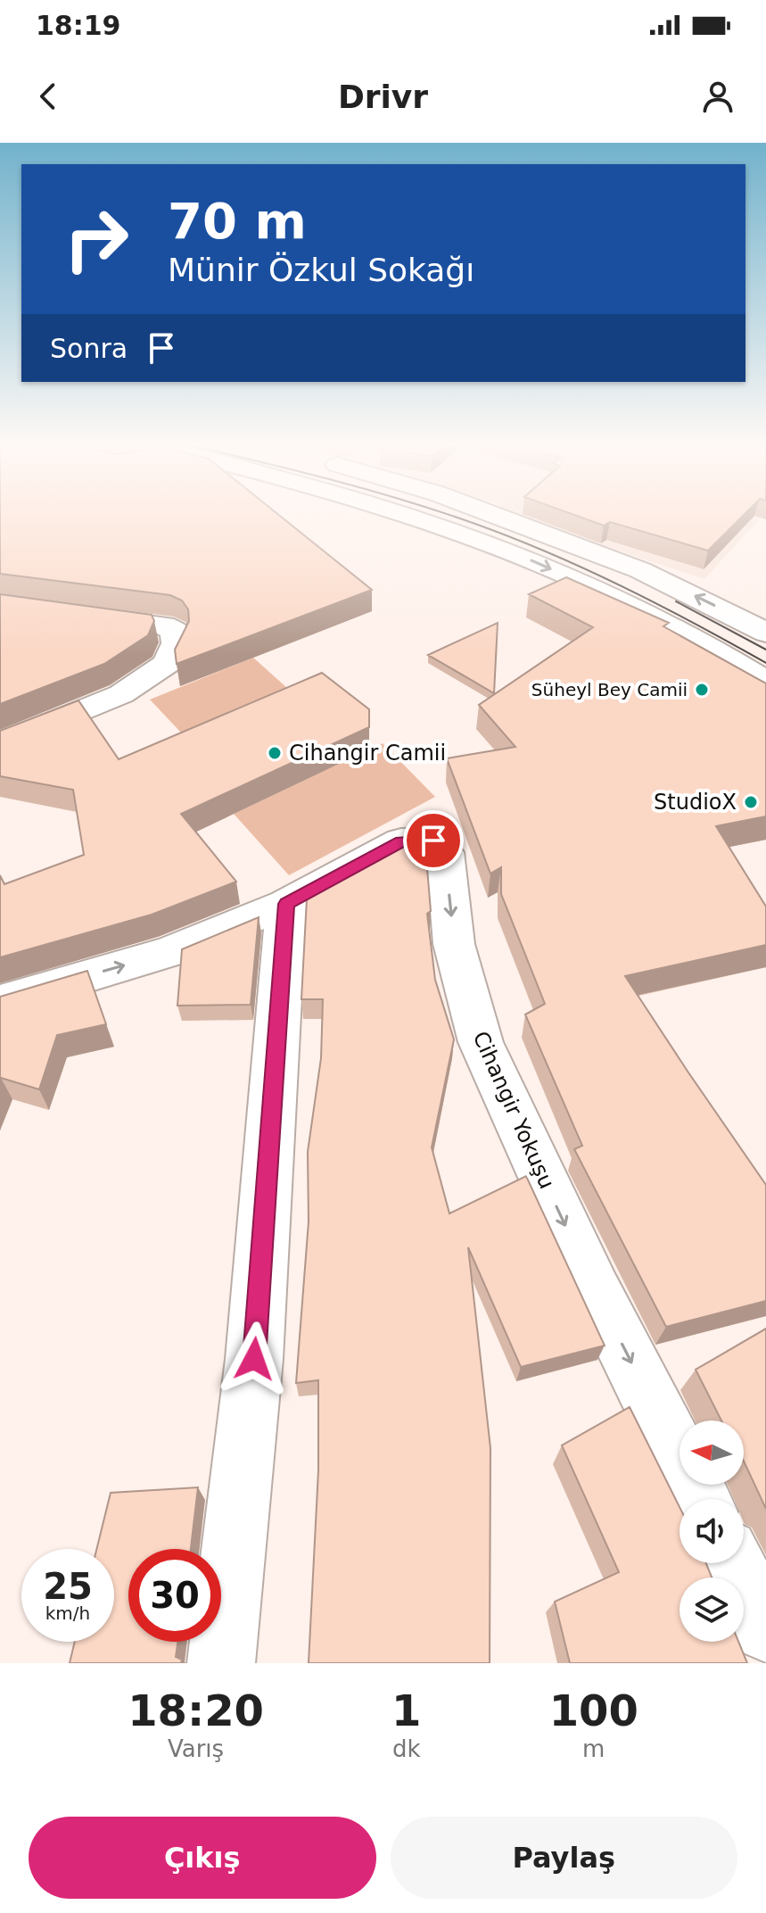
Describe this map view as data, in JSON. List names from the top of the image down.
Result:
{
  "streets": {
    "street": ["Cihangir Yokuşu"]
  },
  "one_way": ["Cihangir Yokuşu"],
  "places": ["Süheyl Bey Camii", "Cihangir Camii", "StudioX"],
  "north": "left",
  "page": {
    "status": "18:19",
    "header": "Drivr",
    "turn": ["70 m", "Münir Özkul Sokağı"],
    "then": "Sonra",
    "speed": "25 km/h",
    "limit": "30",
    "eta": [
      "18:20",
      "Varış",
      "1",
      "dk",
      "100",
      "m"
    ],
    "buttons": ["Çıkış", "Paylaş"]
  }
}
